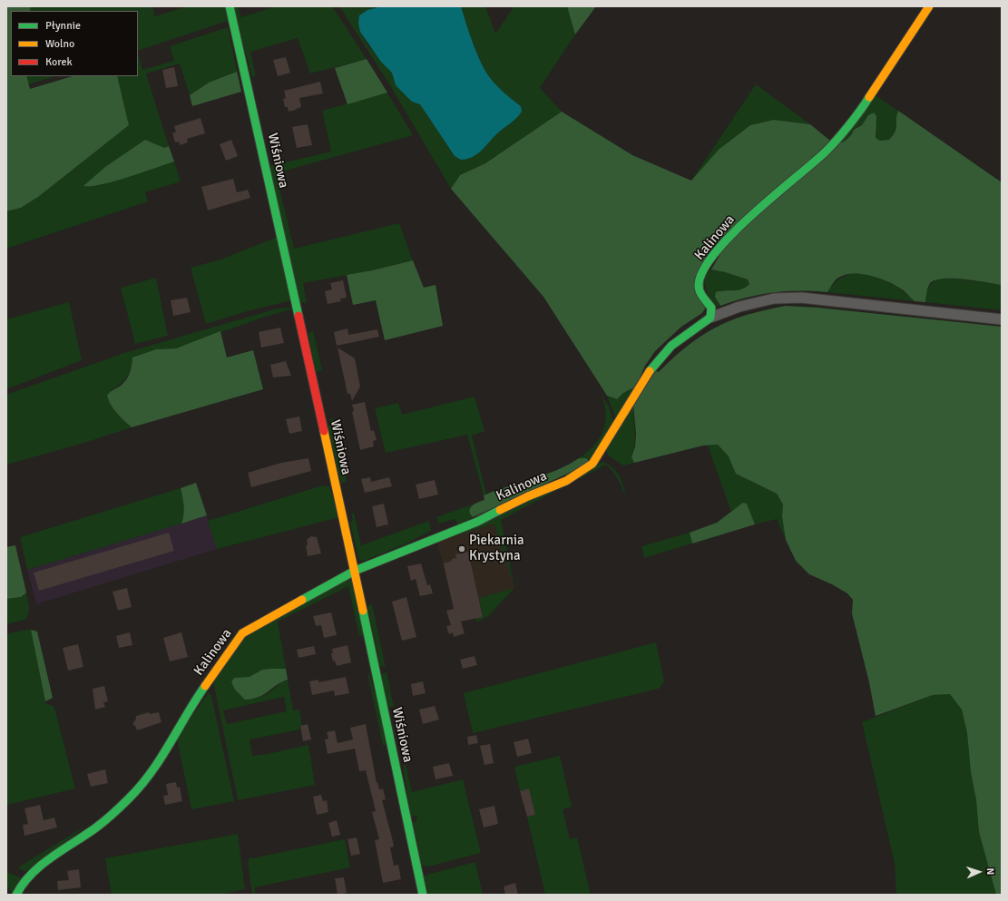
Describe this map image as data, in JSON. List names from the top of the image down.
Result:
{
  "streets": {
    "street": ["Wiśniowa", "Kalinowa"]
  },
  "crossings": [
    ["Wiśniowa", "Kalinowa"]
  ],
  "places": ["Piekarnia Krystyna"],
  "legend": ["Płynnie", "Wolno", "Korek"],
  "north": "right"
}
